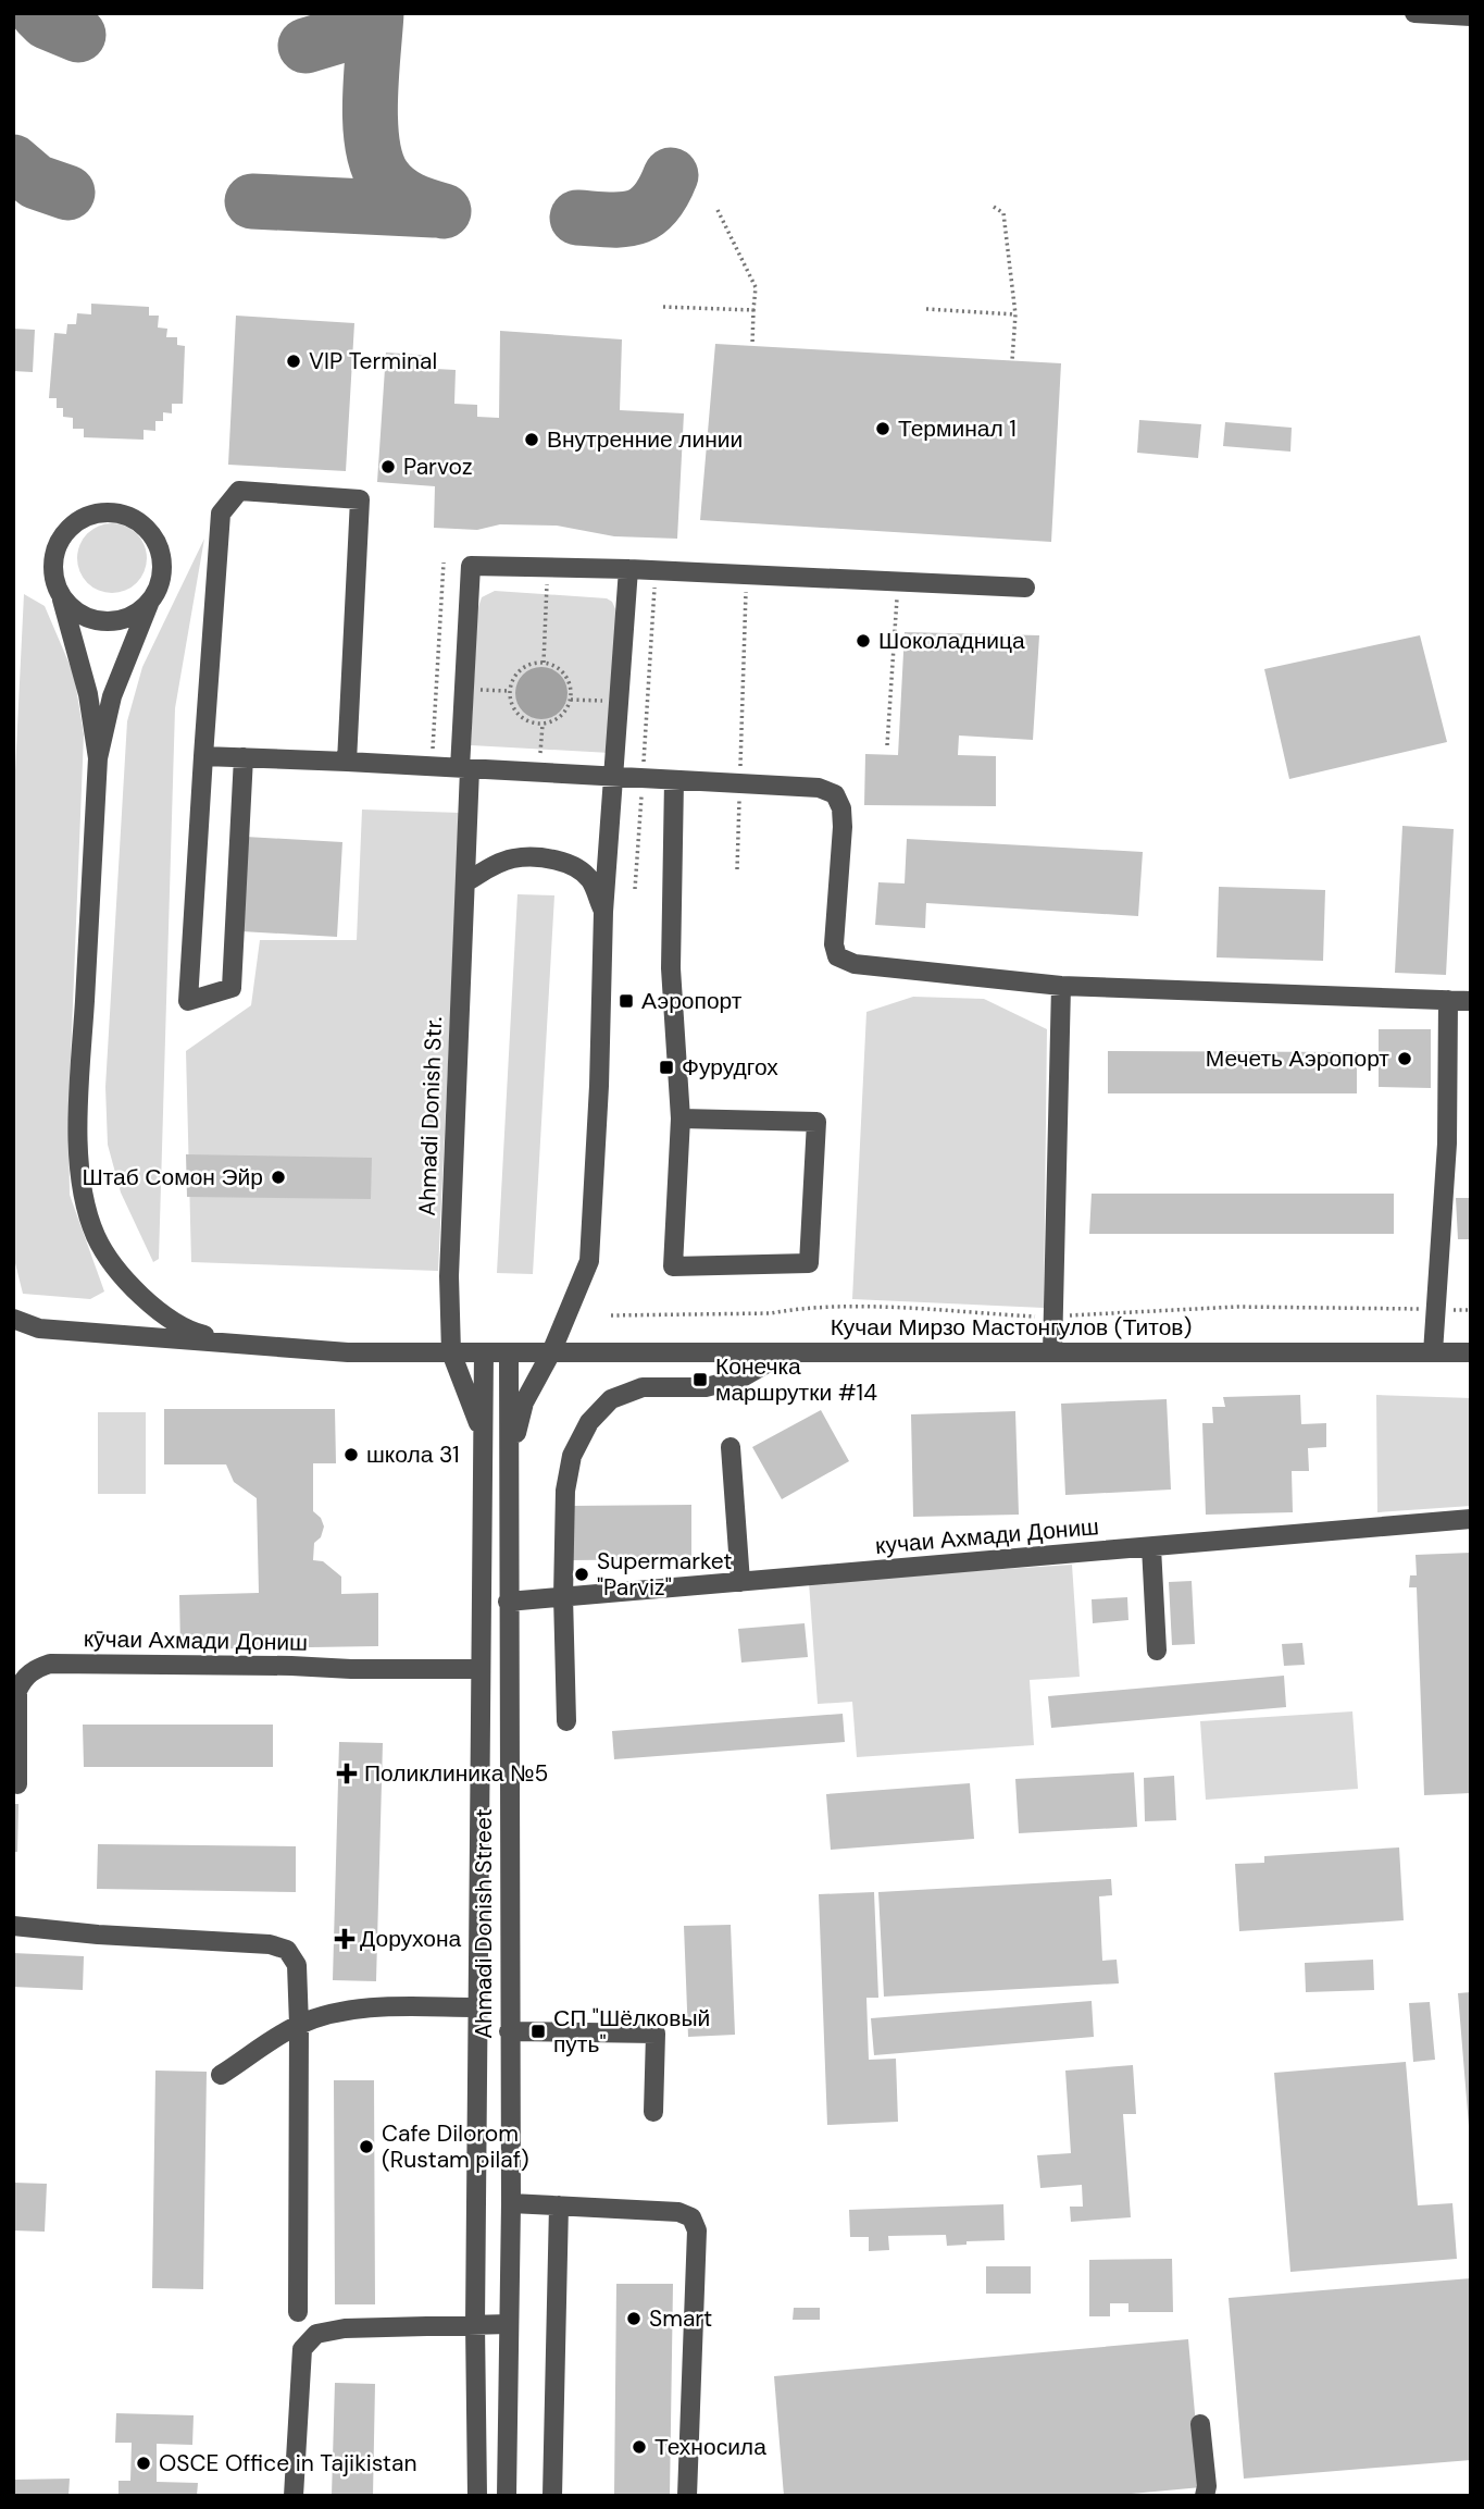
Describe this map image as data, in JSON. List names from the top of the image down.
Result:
{
  "streets": {
    "street": [
      "Ahmadi Donish Str.",
      "Кучаи Мирзо Мастонгулов (Титов)",
      "кучаи Ахмади Дониш",
      "кӯчаи Ахмади Дониш",
      "Ahmadi Donish Street"
    ]
  },
  "crossings": [
    ["Ahmadi Donish Str.", "Кучаи Мирзо Мастонгулов (Титов)"],
    ["Кучаи Мирзо Мастонгулов (Титов)", "Ahmadi Donish Street"],
    ["кучаи Ахмади Дониш", "Ahmadi Donish Street"],
    ["кӯчаи Ахмади Дониш", "Ahmadi Donish Street"]
  ],
  "places": {
    "other": [
      "VIP Terminal",
      "Терминал 1",
      "Внутренние линии",
      "Parvoz",
      "Шоколадница",
      "Мечеть Аэропорт",
      "Штаб Сомон Эйр",
      "школа 31",
      "Supermarket \"Parviz\"",
      "Cafe Dilorom (Rustam pilaf)",
      "Smart",
      "Техносила",
      "OSCE Office in Tajikistan"
    ],
    "transit": [
      "Аэропорт",
      "Фурудгох",
      "Конечка маршрутки #14",
      "СП \"Шёлковый путь\""
    ],
    "health": ["Поликлиника №5", "Дорухона"]
  }
}
